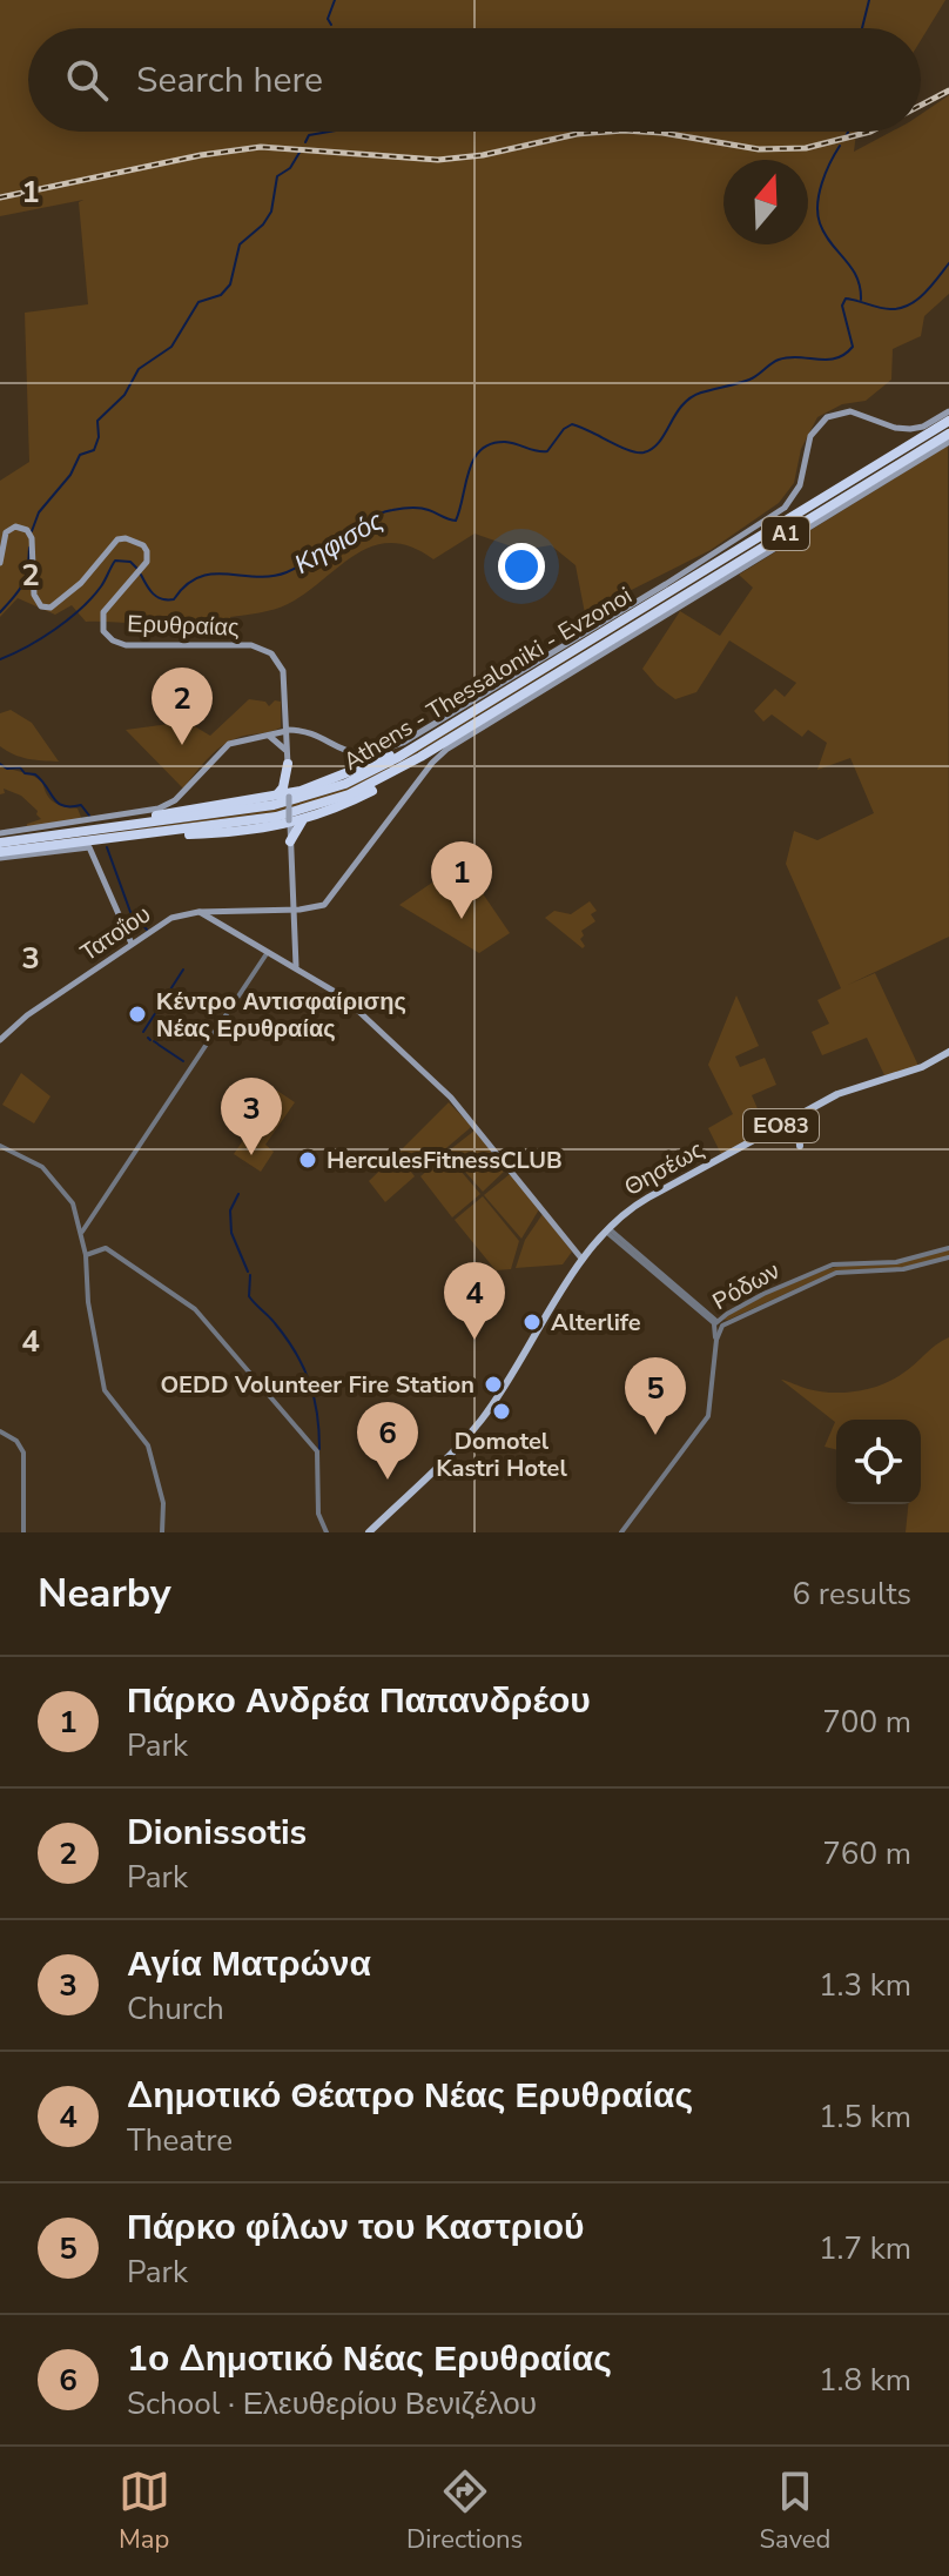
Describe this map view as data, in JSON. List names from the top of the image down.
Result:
{
  "streets": {
    "highway": ["Α1", "Athens - Thessaloniki - Evzonoi"],
    "main road": [
      "Ερυθραίας",
      "Τατοΐου",
      "ΕΟ83",
      "Θησέως"
    ],
    "street": ["Ρόδων"]
  },
  "crossings": [
    ["Ερυθραίας", "Τατοΐου"],
    ["ΕΟ83", "Θησέως"]
  ],
  "water": ["Κηφισός"],
  "places": [
    "Κέντρο Αντισφαίρισης Νέας Ερυθραίας",
    "HerculesFitnessCLUB",
    "Alterlife",
    "OEDD Volunteer Fire Station",
    "Domotel Kastri Hotel"
  ],
  "north": "top",
  "page": {
    "search": "Search here",
    "pins": [
      "2",
      "1",
      "3",
      "4",
      "5",
      "6"
    ],
    "heading": ["Nearby", "6 results"],
    "list": [
      {
        "mark": "1",
        "name": "Πάρκο Ανδρέα Παπανδρέου",
        "note": "Park",
        "value": "700 m"
      },
      {
        "mark": "2",
        "name": "Dionissotis",
        "note": "Park",
        "value": "760 m"
      },
      {
        "mark": "3",
        "name": "Αγία Ματρώνα",
        "note": "Church",
        "value": "1.3 km"
      },
      {
        "mark": "4",
        "name": "Δημοτικό Θέατρο Νέας Ερυθραίας",
        "note": "Theatre",
        "value": "1.5 km"
      },
      {
        "mark": "5",
        "name": "Πάρκο φίλων του Καστριού",
        "note": "Park",
        "value": "1.7 km"
      },
      {
        "mark": "6",
        "name": "1ο Δημοτικό Νέας Ερυθραίας",
        "note": "School · Ελευθερίου Βενιζέλου",
        "value": "1.8 km"
      }
    ],
    "nav": ["Map", "Directions", "Saved"]
  },
  "grid": {
    "rows": [
      "1",
      "2",
      "3",
      "4"
    ]
  }
}
